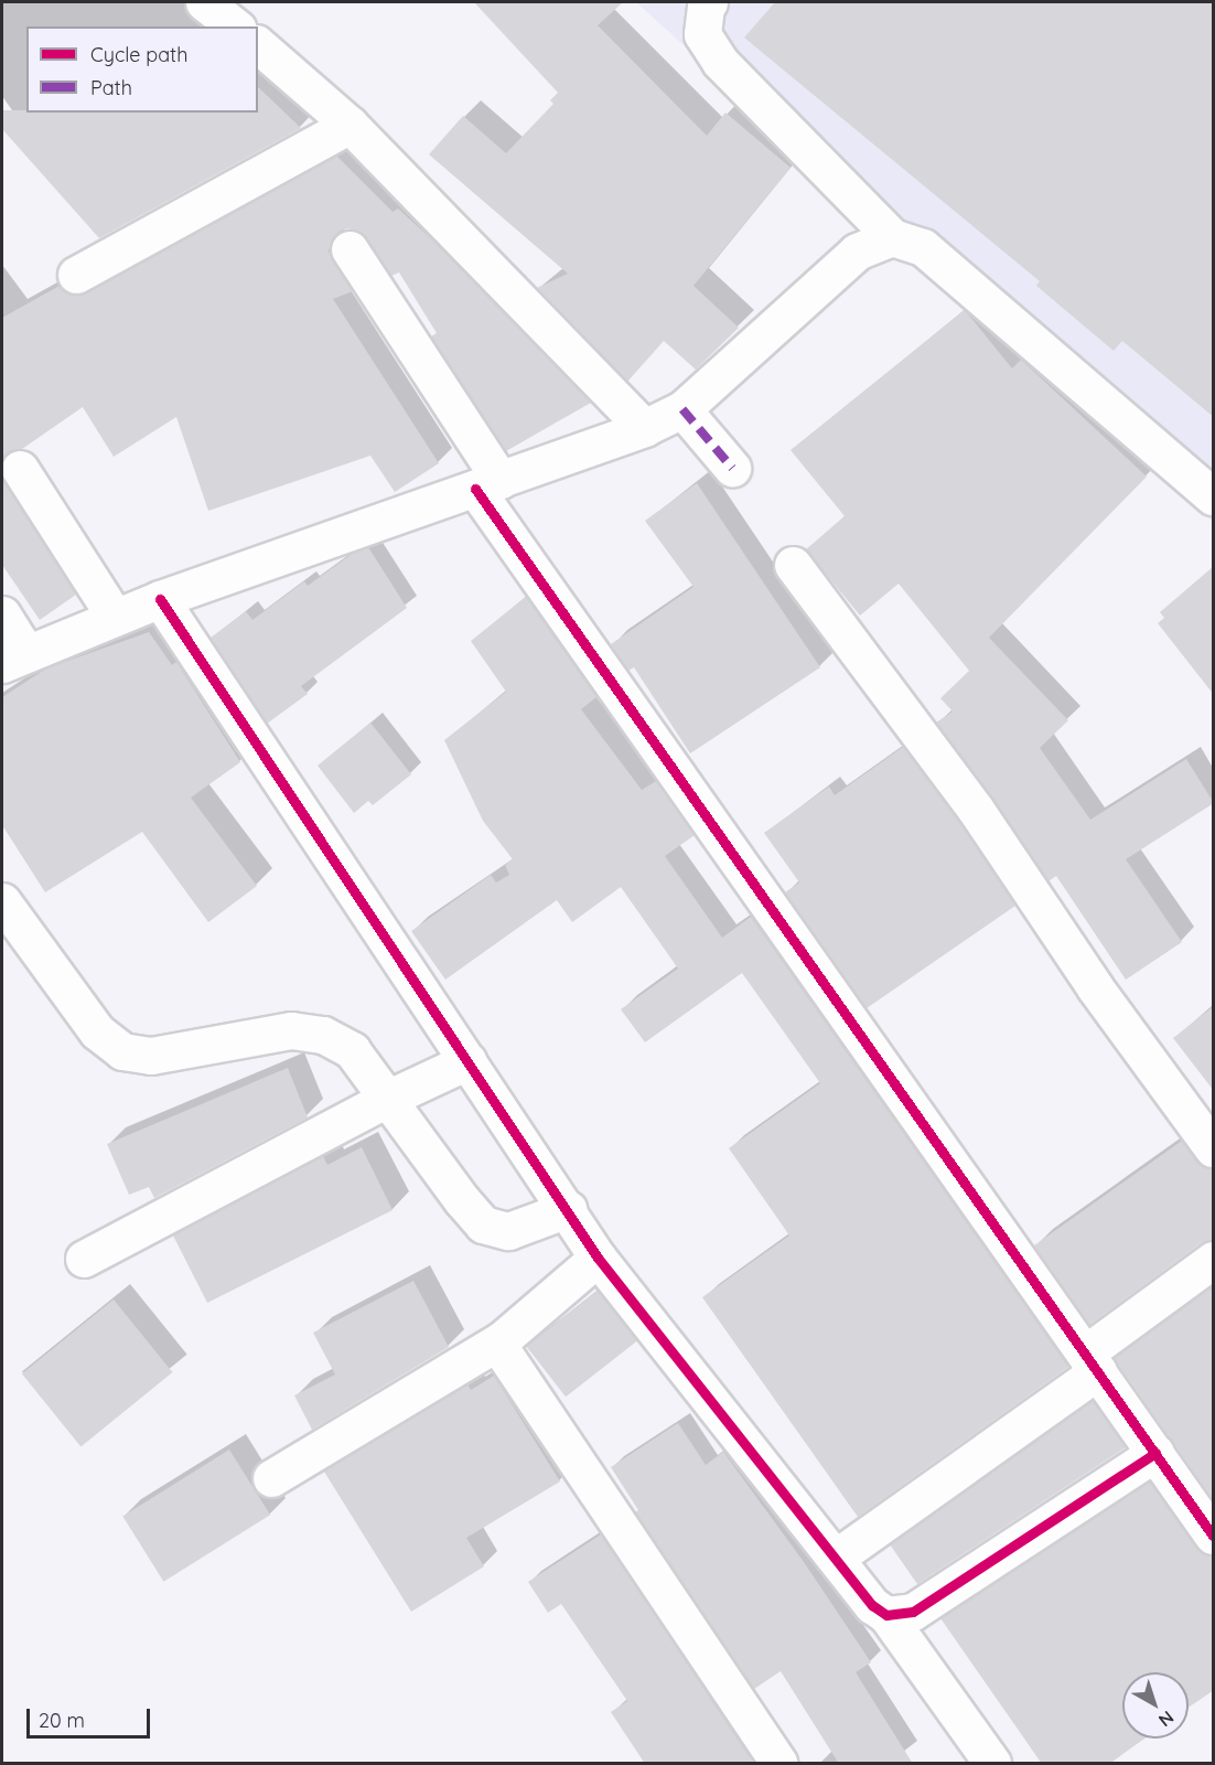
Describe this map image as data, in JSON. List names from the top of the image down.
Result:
{
  "legend": ["Cycle path", "Path"],
  "scale_bar": "20 m",
  "north": "bottom right"
}
